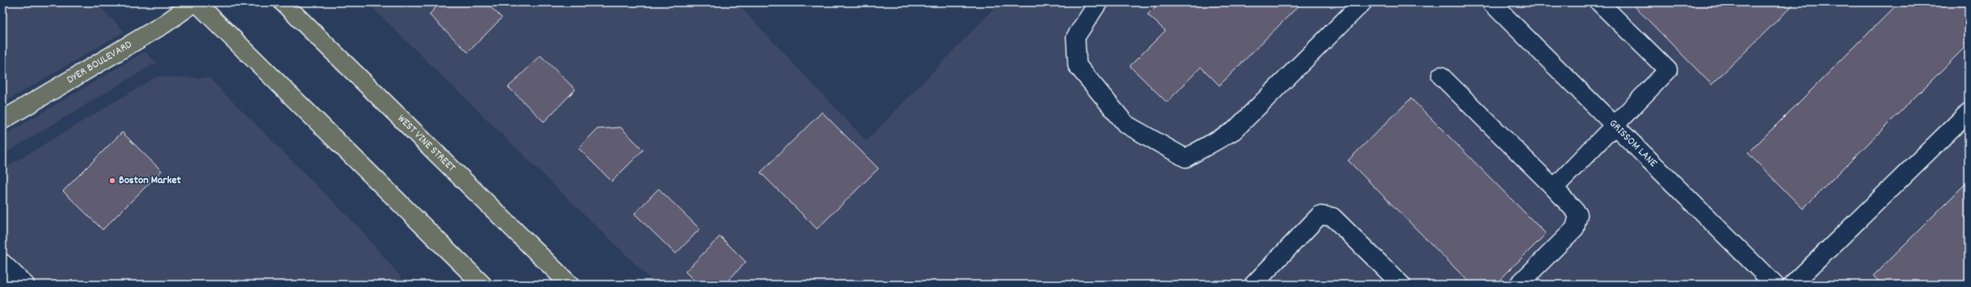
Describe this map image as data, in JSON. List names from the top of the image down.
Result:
{
  "streets": {
    "main road": ["DYER BOULEVARD", "WEST VINE STREET"],
    "street": ["GRISSOM LANE"]
  },
  "places": ["Boston Market"]
}
